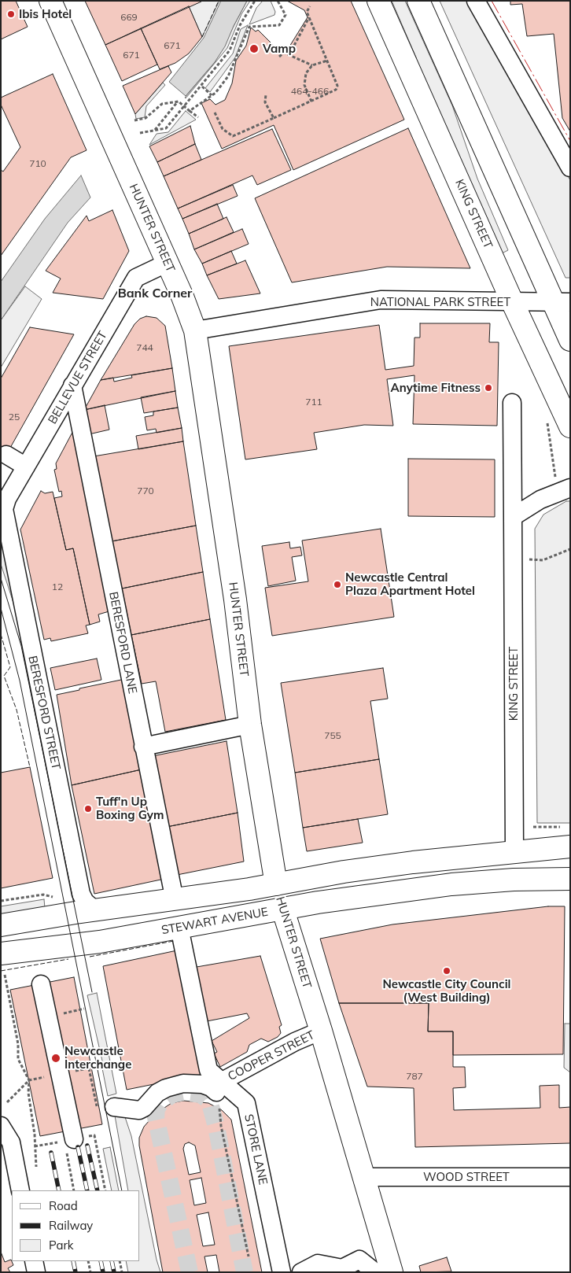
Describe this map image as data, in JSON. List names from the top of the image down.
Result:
{
  "streets": {
    "main road": ["KING STREET", "HUNTER STREET", "STEWART AVENUE"],
    "street": [
      "NATIONAL PARK STREET",
      "BELLEVUE STREET",
      "BERESFORD LANE",
      "BERESFORD STREET",
      "COOPER STREET",
      "STORE LANE",
      "WOOD STREET"
    ]
  },
  "crossings": [
    ["KING STREET", "NATIONAL PARK STREET"],
    ["HUNTER STREET", "NATIONAL PARK STREET"],
    ["HUNTER STREET", "BELLEVUE STREET"],
    ["HUNTER STREET", "STEWART AVENUE"],
    ["HUNTER STREET", "COOPER STREET"],
    ["HUNTER STREET", "WOOD STREET"],
    ["BELLEVUE STREET", "BERESFORD LANE"],
    ["BELLEVUE STREET", "BERESFORD STREET"],
    ["STEWART AVENUE", "STORE LANE"],
    ["COOPER STREET", "STORE LANE"]
  ],
  "districts": ["Bank Corner"],
  "places": [
    "Ibis Hotel",
    "Vamp",
    "Anytime Fitness",
    "Newcastle Central Plaza Apartment Hotel",
    "Tuff'n Up Boxing Gym",
    "Newcastle City Council (West Building)",
    "Newcastle Interchange"
  ],
  "house_numbers": [
    "669",
    "671",
    "671",
    "464-466",
    "710",
    "744",
    "711",
    "25",
    "770",
    "12",
    "755",
    "787"
  ],
  "legend": ["Road", "Railway", "Park"]
}
